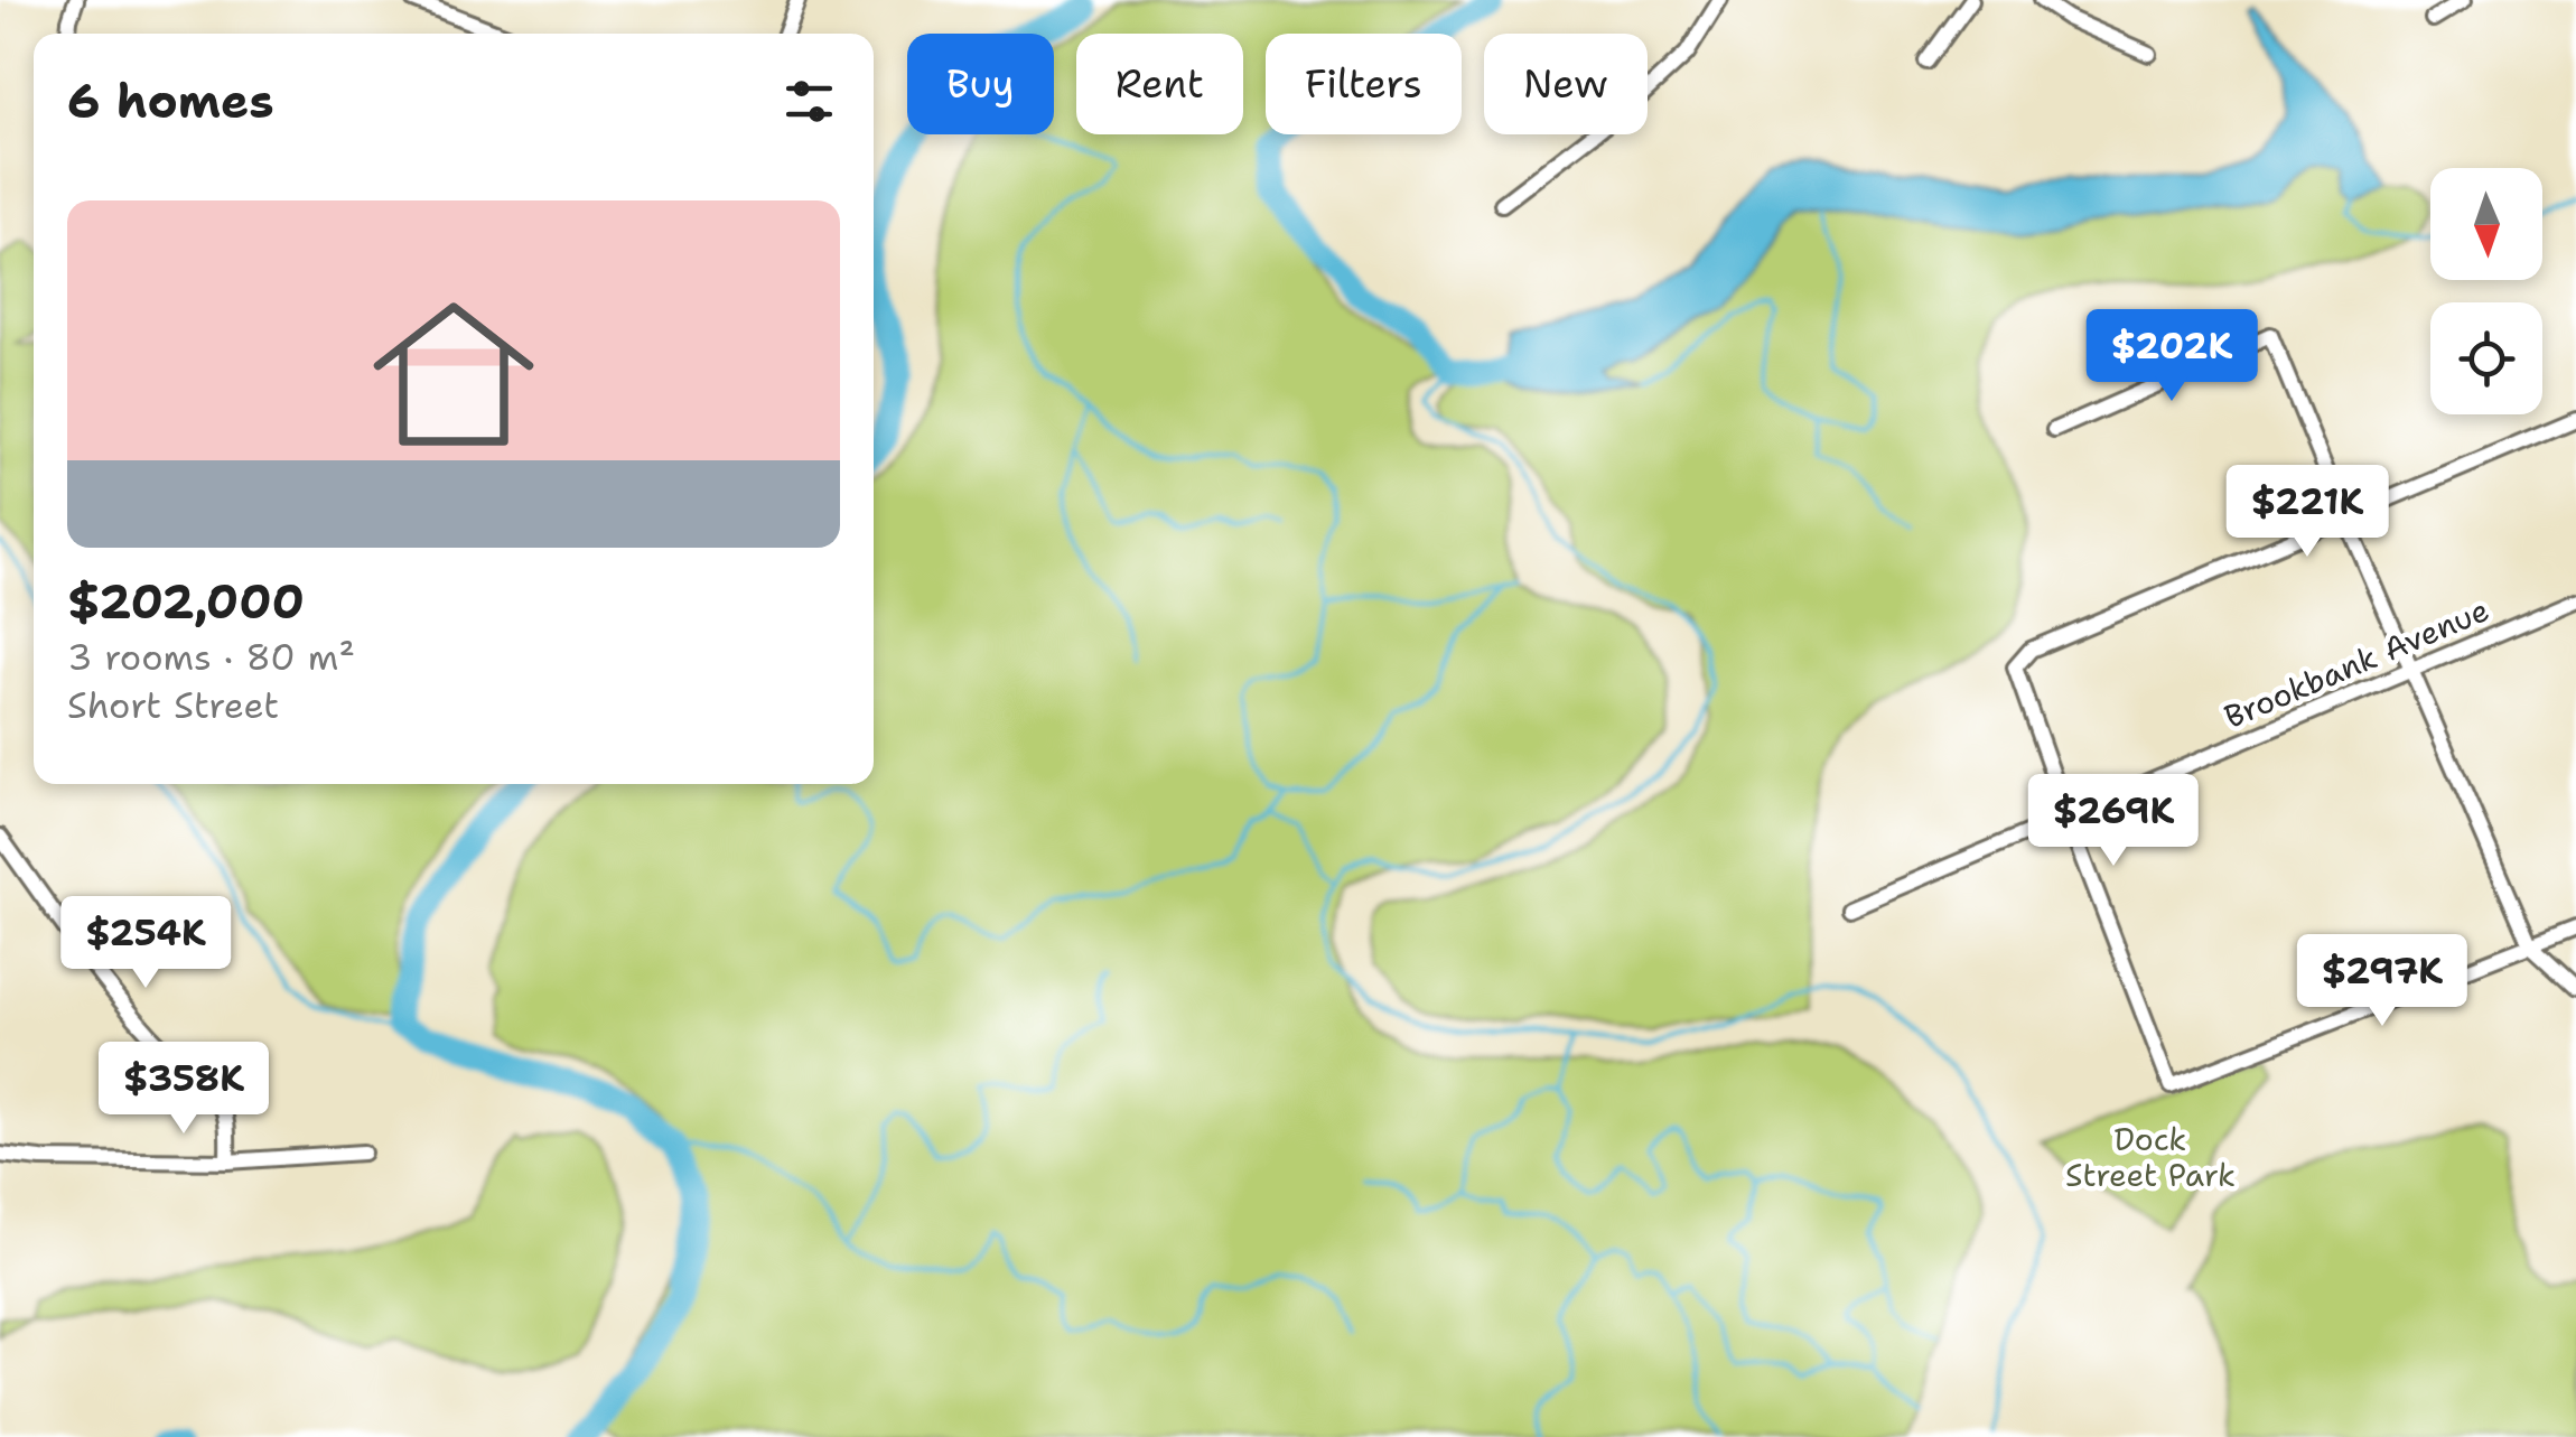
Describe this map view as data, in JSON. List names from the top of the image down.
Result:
{
  "streets": {
    "street": ["Brookbank Avenue"]
  },
  "parks": ["Dock Street Park"],
  "north": "bottom",
  "page": {
    "chip": [
      "Buy",
      "Rent",
      "Filters",
      "New"
    ],
    "heading": "6 homes",
    "list": [
      {
        "name": "$202,000",
        "note": "3 rooms · 80 m² · Short Street"
      }
    ],
    "price": [
      "$202K",
      "$221K",
      "$269K",
      "$254K",
      "$297K",
      "$358K"
    ]
  }
}
